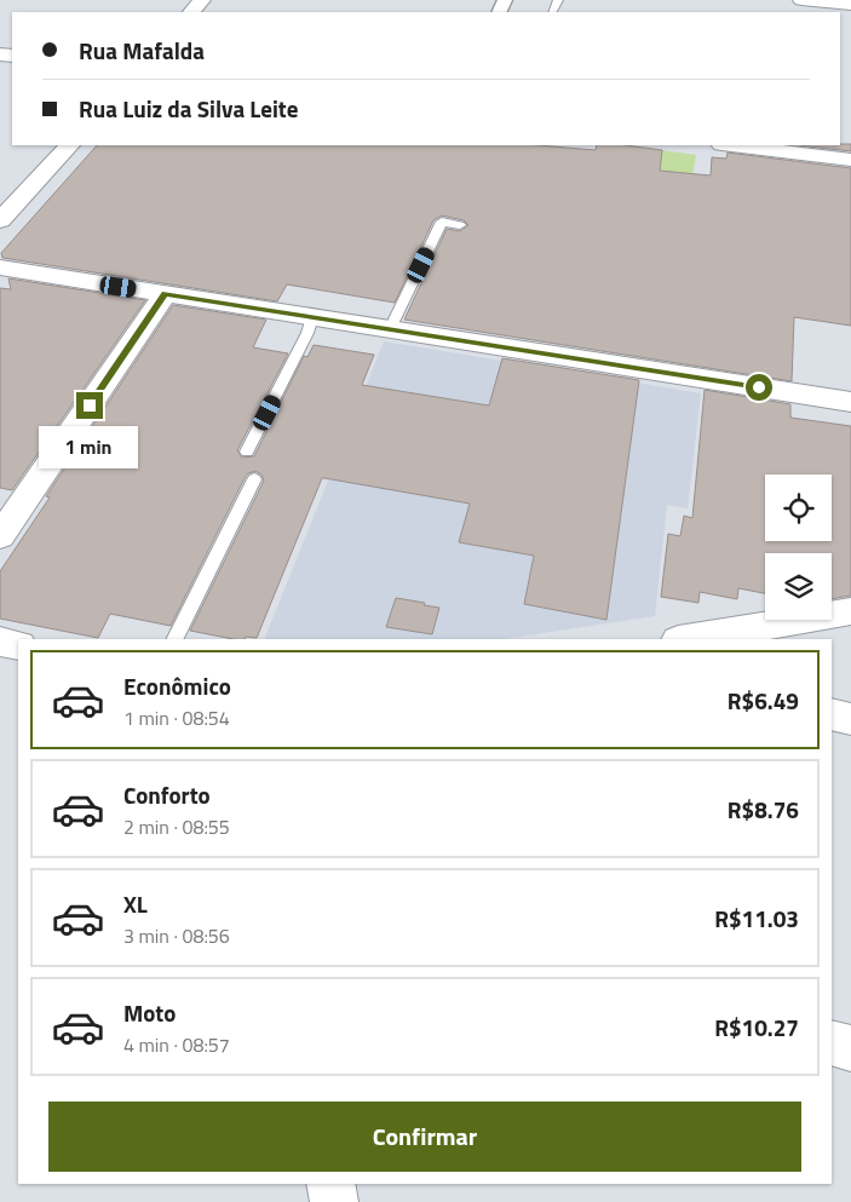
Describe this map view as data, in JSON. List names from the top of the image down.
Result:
{
  "page": {
    "banner": ["Rua Mafalda", "Rua Luiz da Silva Leite"],
    "bubble": "1 min",
    "list": [
      {
        "name": "Econômico",
        "note": "1 min · 08:54",
        "value": "R$6.49"
      },
      {
        "name": "Conforto",
        "note": "2 min · 08:55",
        "value": "R$8.76"
      },
      {
        "name": "XL",
        "note": "3 min · 08:56",
        "value": "R$11.03"
      },
      {
        "name": "Moto",
        "note": "4 min · 08:57",
        "value": "R$10.27"
      }
    ],
    "buttons": "Confirmar"
  }
}
